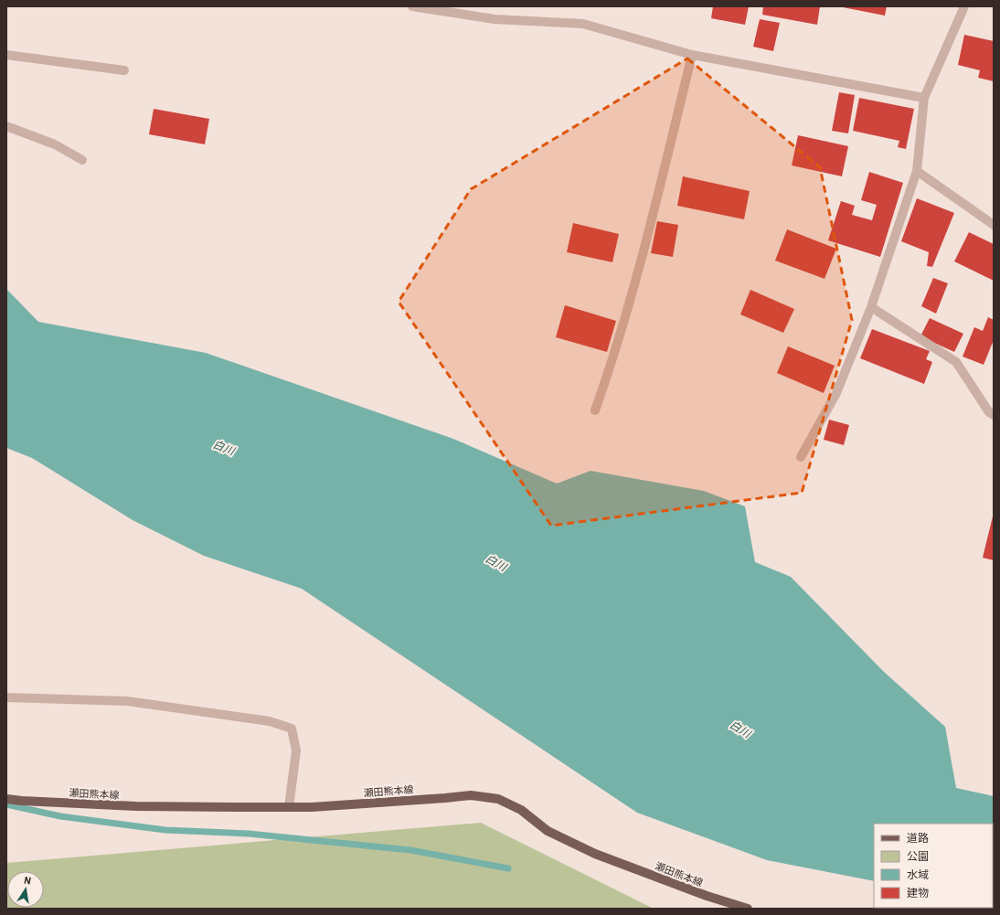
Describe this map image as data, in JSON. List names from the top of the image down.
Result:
{
  "streets": {
    "main road": ["瀬田熊本線"]
  },
  "water": ["白川"],
  "legend": [
    "道路",
    "公園",
    "水域",
    "建物"
  ],
  "north": "top"
}
